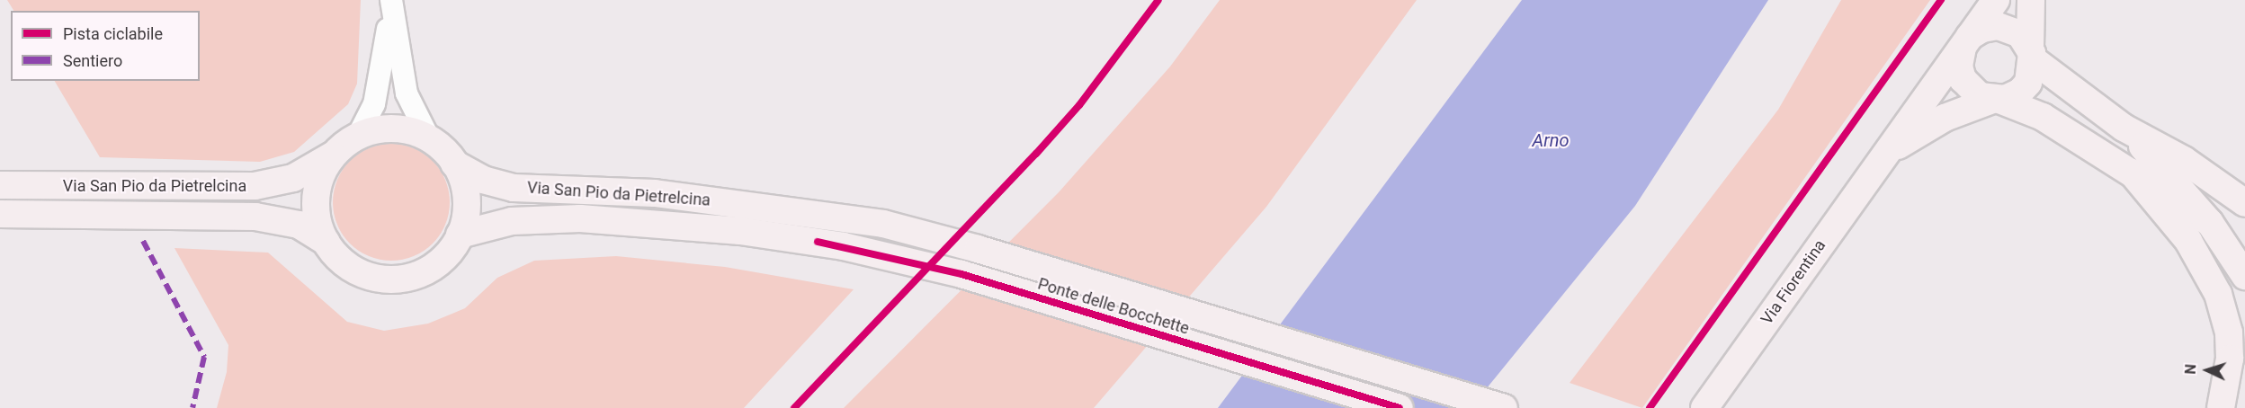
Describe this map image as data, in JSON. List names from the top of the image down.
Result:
{
  "streets": {
    "main road": ["Via San Pio da Pietrelcina", "Via Fiorentina", "Ponte delle Bocchette"]
  },
  "crossings": [
    ["Via San Pio da Pietrelcina", "Ponte delle Bocchette"]
  ],
  "water": ["Arno"],
  "legend": ["Pista ciclabile", "Sentiero"],
  "north": "left"
}
